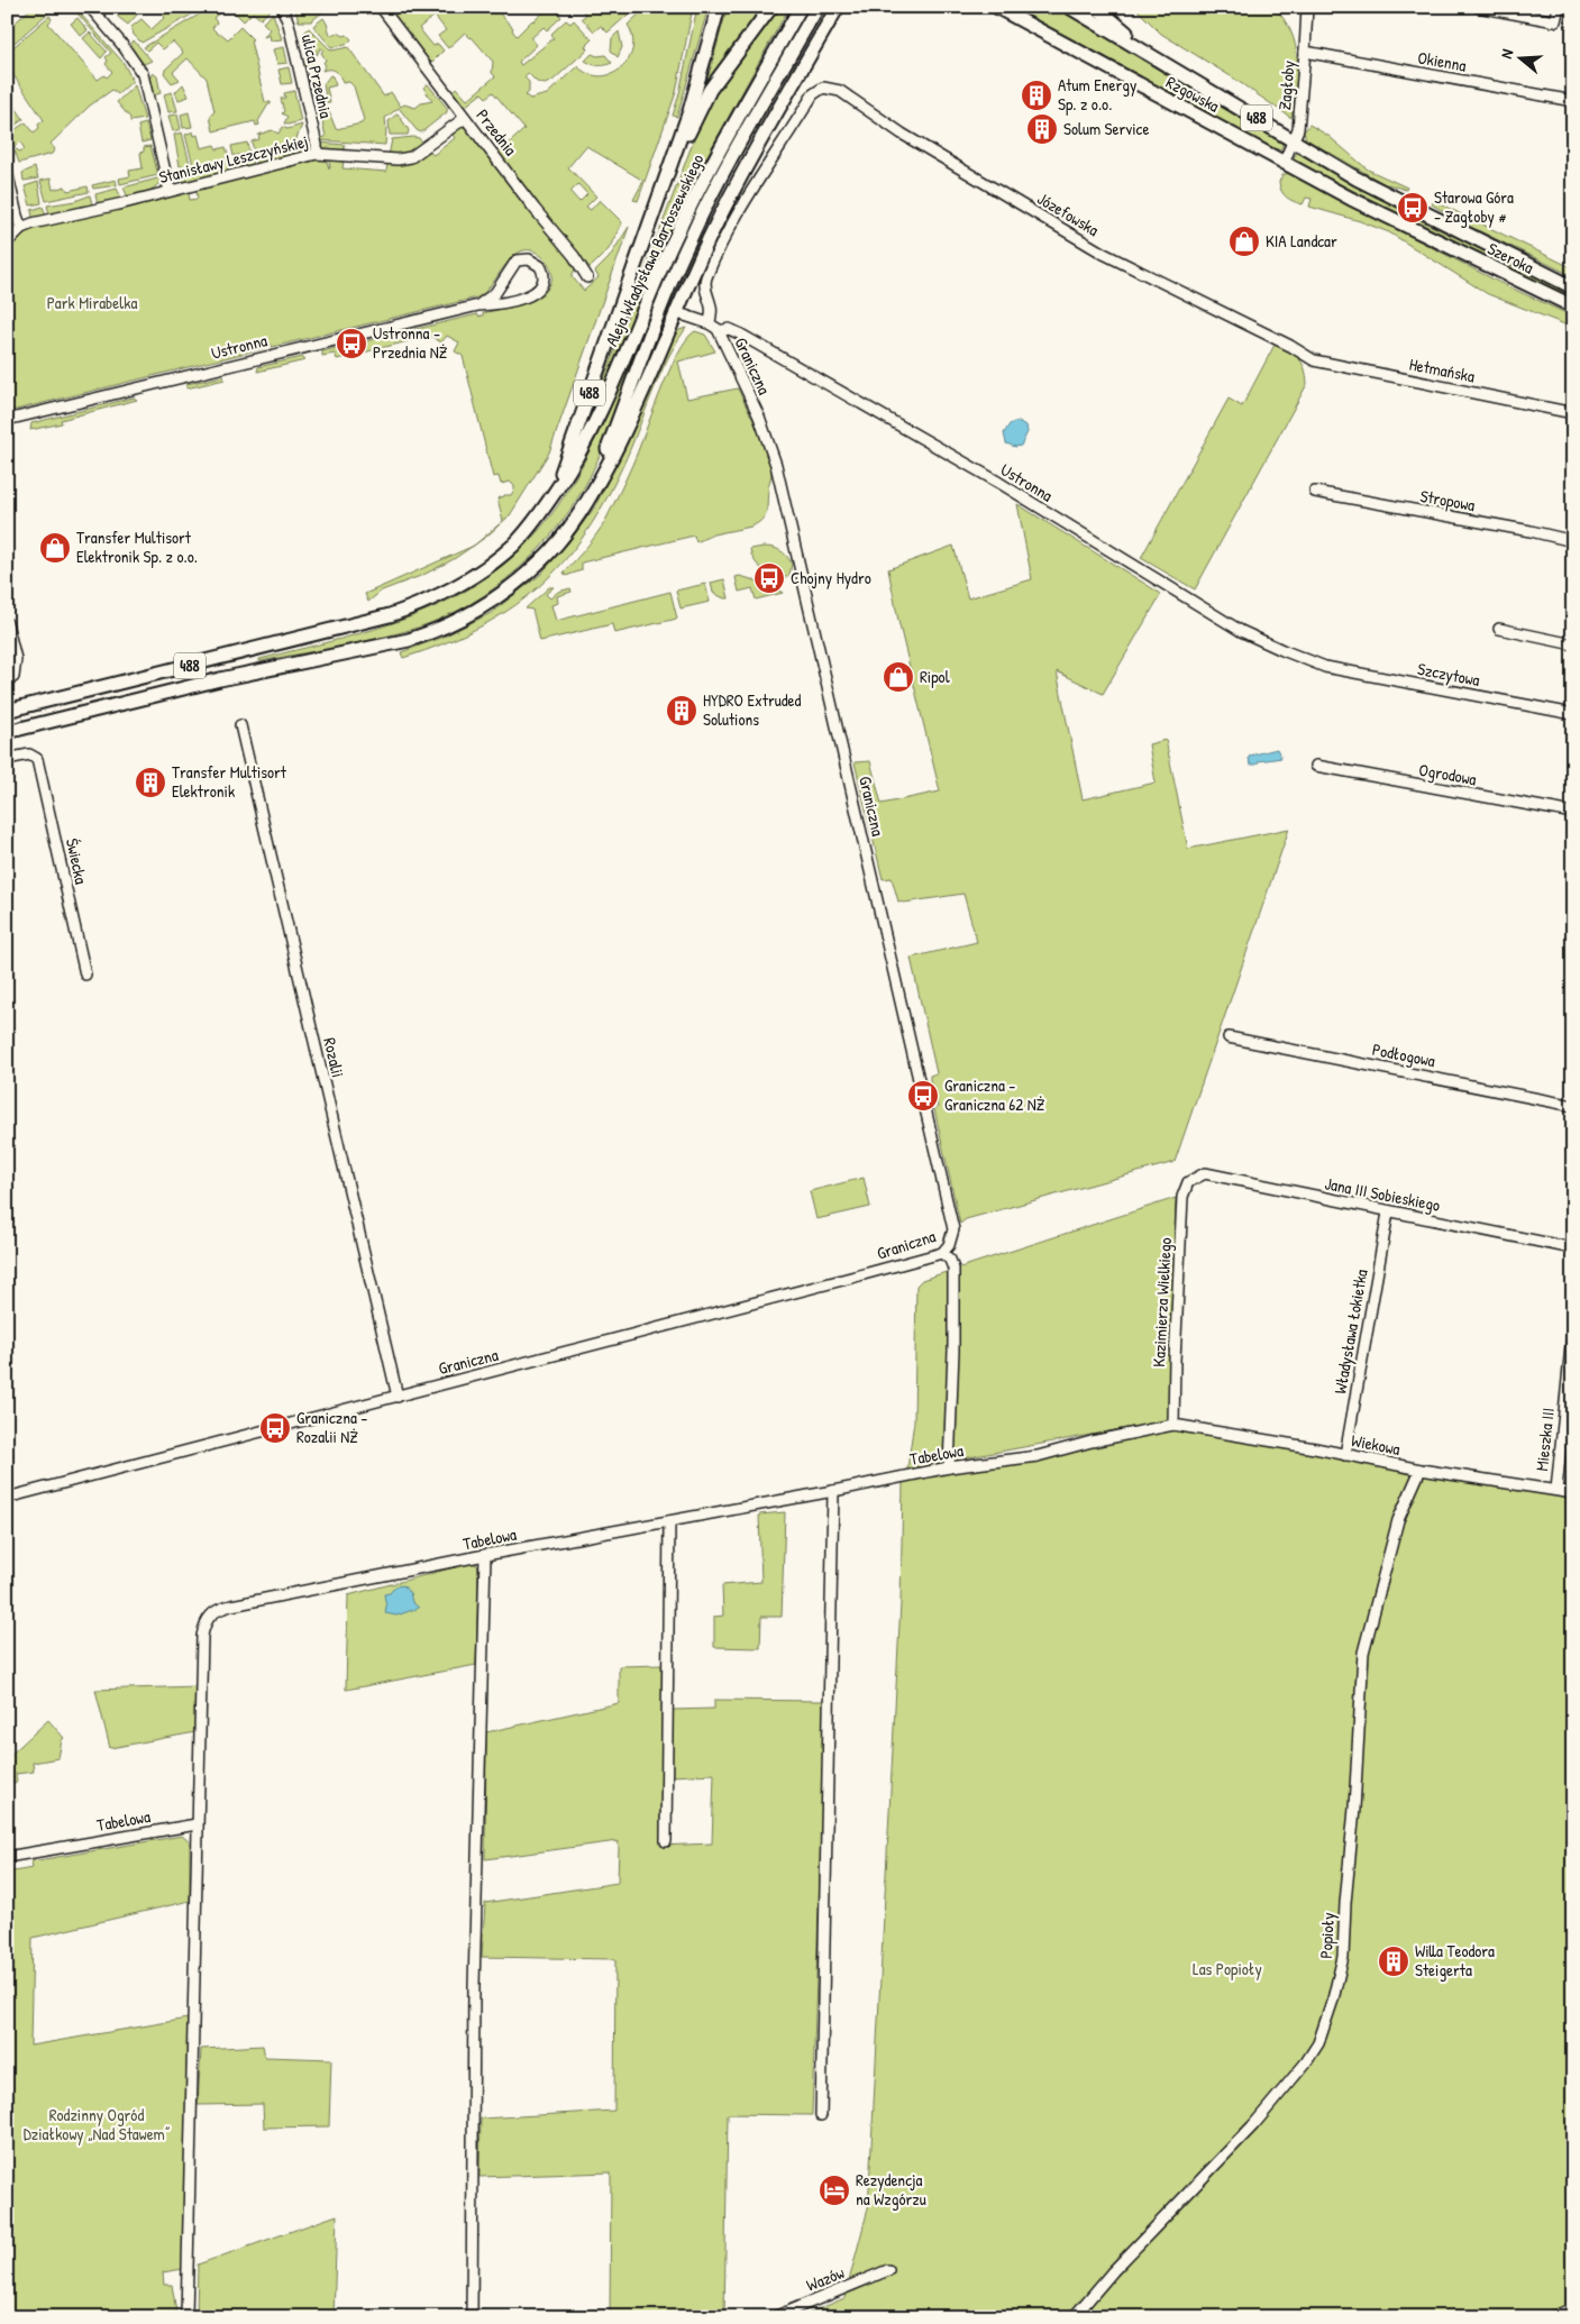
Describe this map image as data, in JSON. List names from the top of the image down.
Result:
{
  "streets": {
    "main road": [
      "Rzgowska",
      "488",
      "Aleja Władysława Bartoszewskiego",
      "Szeroka"
    ],
    "street": [
      "Okienna",
      "ulica Przednia",
      "Zagłoby",
      "Przednia",
      "Stanisławy Leszczyńskiej",
      "Józefowska",
      "Ustronna",
      "Graniczna",
      "Hetmańska",
      "Stropowa",
      "Szczytowa",
      "Ogrodowa",
      "Świecka",
      "Podłogowa",
      "Rozalii",
      "Jana III Sobieskiego",
      "Kazimierza Wielkiego",
      "Władysława Łokietka",
      "Mieszka III",
      "Wiekowa",
      "Tabelowa",
      "Popioły",
      "Wazów"
    ]
  },
  "crossings": [
    ["Okienna", "Zagłoby"],
    ["ulica Przednia", "Stanisławy Leszczyńskiej"],
    ["Zagłoby", "Rzgowska"],
    ["Zagłoby", "Szeroka"],
    ["Rzgowska", "488"],
    ["Rzgowska", "Szeroka"],
    ["488", "Aleja Władysława Bartoszewskiego"],
    ["Przednia", "Stanisławy Leszczyńskiej"],
    ["Józefowska", "Graniczna"],
    ["Józefowska", "Hetmańska"],
    ["Aleja Władysława Bartoszewskiego", "Graniczna"],
    ["Ustronna", "Graniczna"],
    ["Ustronna", "Szczytowa"],
    ["Graniczna", "Rozalii"],
    ["Jana III Sobieskiego", "Kazimierza Wielkiego"],
    ["Jana III Sobieskiego", "Władysława Łokietka"],
    ["Kazimierza Wielkiego", "Wiekowa"],
    ["Kazimierza Wielkiego", "Tabelowa"],
    ["Władysława Łokietka", "Wiekowa"],
    ["Mieszka III", "Wiekowa"],
    ["Wiekowa", "Tabelowa"],
    ["Wiekowa", "Popioły"]
  ],
  "parks": ["Park Mirabelka", "Las Popioły", "Rodzinny Ogród Działkowy „Nad Stawem”"],
  "places": {
    "building": [
      "Atum Energy Sp. z o.o.",
      "Solum Service",
      "HYDRO Extruded Solutions",
      "Transfer Multisort Elektronik",
      "Willa Teodora Steigerta"
    ],
    "bus stop": [
      "Starowa Góra - Zagłoby #",
      "Ustronna - Przednia NŻ",
      "Chojny Hydro",
      "Graniczna - Graniczna 62 NŻ",
      "Graniczna - Rozalii NŻ"
    ],
    "shop": ["KIA Landcar", "Transfer Multisort Elektronik Sp. z o.o.", "Ripol"],
    "hotel": ["Rezydencja na Wzgórzu"]
  },
  "north": "left"
}
